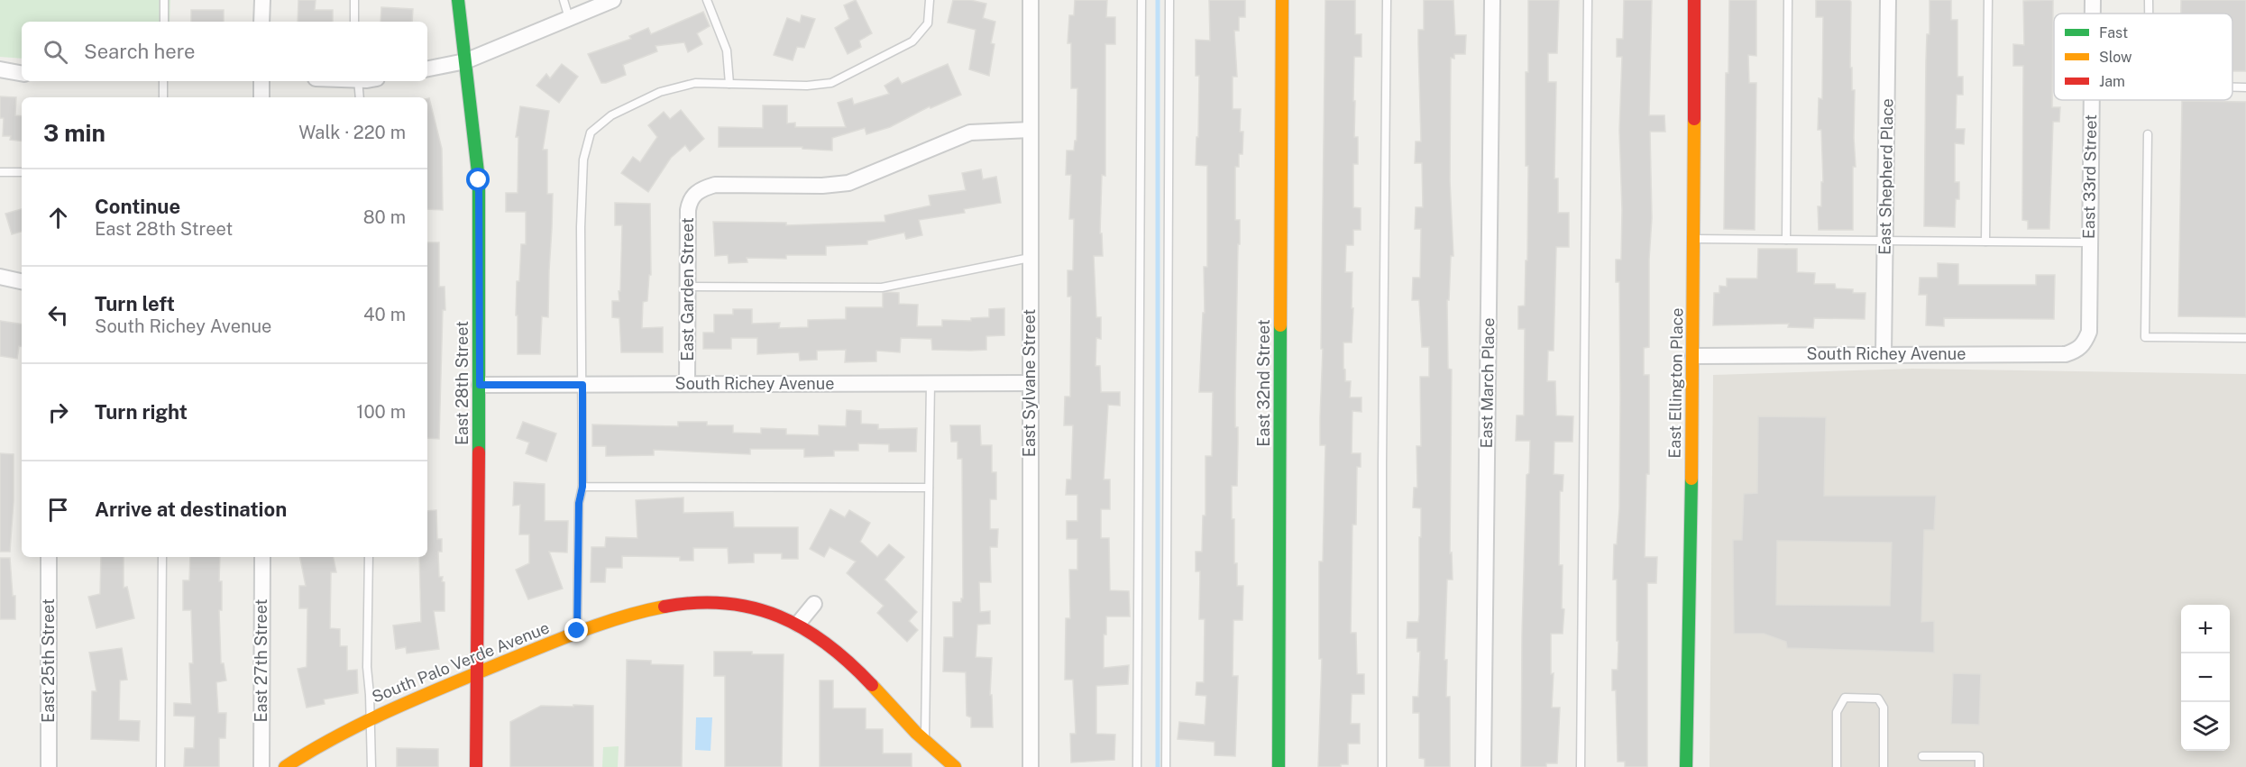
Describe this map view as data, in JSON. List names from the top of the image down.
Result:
{
  "streets": {
    "street": [
      "East Shepherd Place",
      "East 33rd Street",
      "East Garden Street",
      "South Richey Avenue",
      "East 28th Street",
      "East Sylvane Street",
      "East 32nd Street",
      "East March Place",
      "East Ellington Place",
      "East 25th Street",
      "East 27th Street",
      "South Palo Verde Avenue"
    ]
  },
  "crossings": [
    ["East Shepherd Place", "South Richey Avenue"],
    ["East 33rd Street", "South Richey Avenue"],
    ["East Garden Street", "South Richey Avenue"],
    ["East Garden Street", "East Sylvane Street"],
    ["South Richey Avenue", "East 28th Street"],
    ["South Richey Avenue", "East Sylvane Street"],
    ["South Richey Avenue", "East Ellington Place"],
    ["East 28th Street", "South Palo Verde Avenue"]
  ],
  "legend": ["Fast", "Slow", "Jam"],
  "page": {
    "search": "Search here",
    "heading": ["3 min", "Walk · 220 m"],
    "list": [
      ["Continue", "East 28th Street", "80 m"],
      ["Turn left", "South Richey Avenue", "40 m"],
      ["Turn right", "100 m"],
      "Arrive at destination"
    ],
    "map_buttons": ["+", "−"]
  }
}
